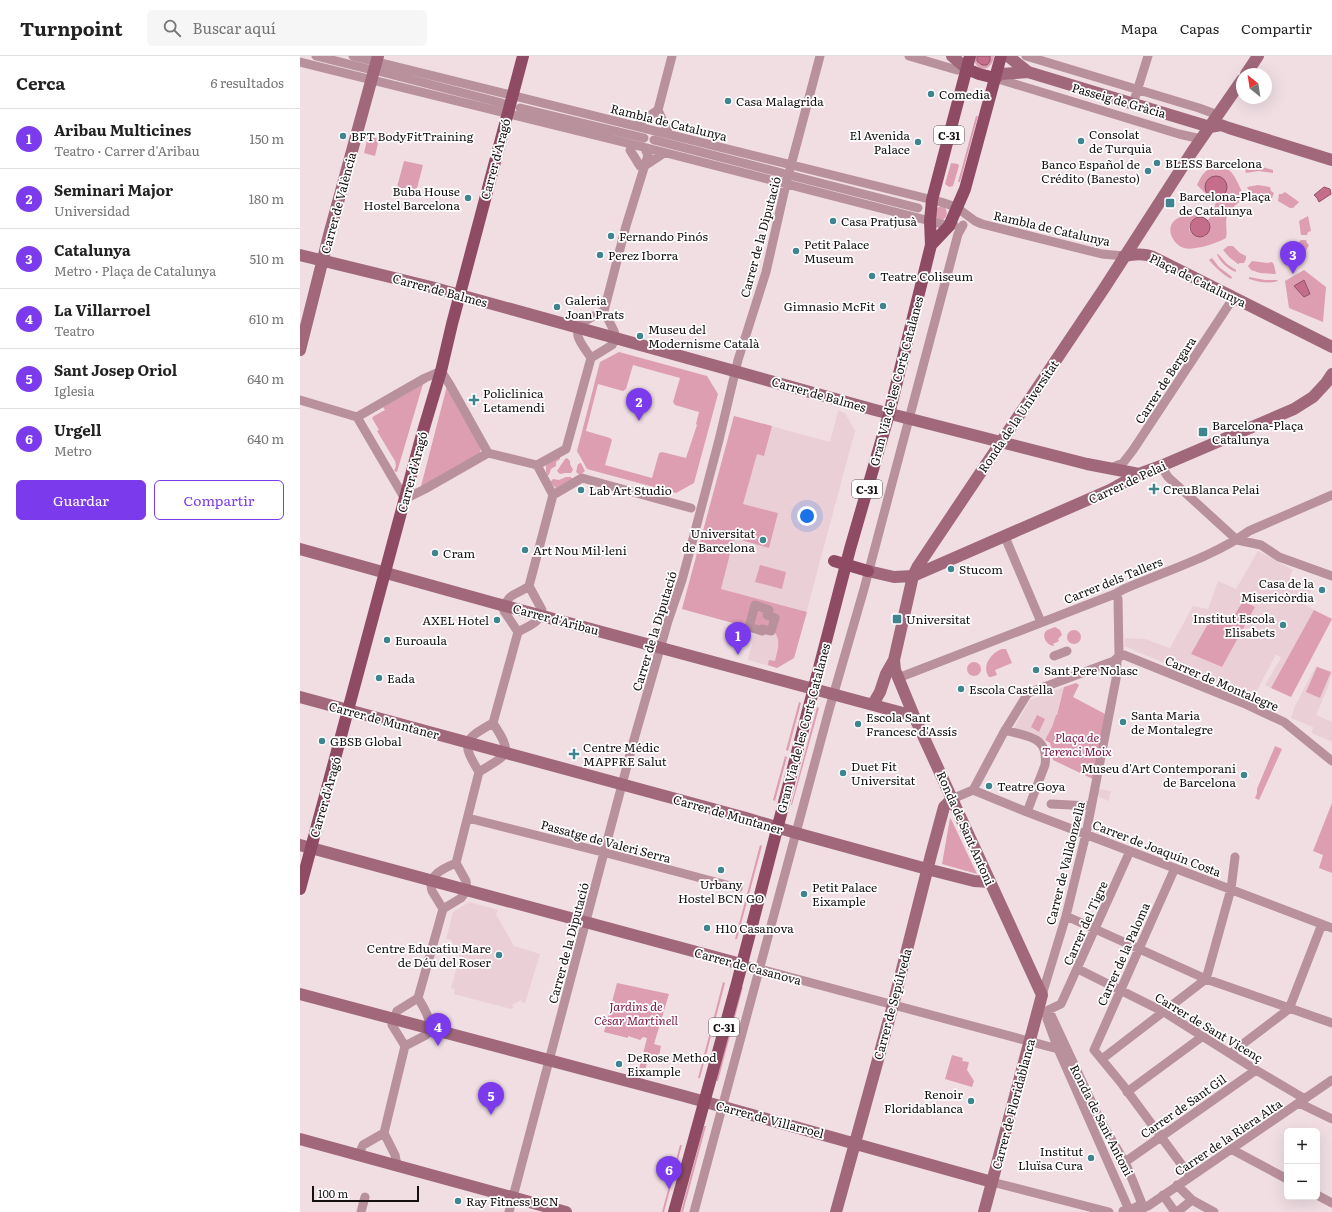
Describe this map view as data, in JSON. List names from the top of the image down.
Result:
{
  "streets": {
    "main road": [
      "Passeig de Gràcia",
      "C-31",
      "Carrer d'Aragó",
      "Carrer de València",
      "Plaça de Catalunya",
      "Carrer de Balmes",
      "Gran Via de les Corts Catalanes",
      "Ronda de la Universitat",
      "Carrer de Pelai",
      "Carrer d'Aribau",
      "Carrer de Muntaner",
      "Ronda de Sant Antoni",
      "Carrer de Casanova",
      "Carrer de Sepúlveda",
      "Carrer de Floridablanca",
      "Carrer de Villarroel"
    ],
    "street": [
      "Rambla de Catalunya",
      "Carrer de la Diputació",
      "Carrer de Bergara",
      "Carrer dels Tallers",
      "Carrer de Montalegre",
      "Passatge de Valeri Serra",
      "Carrer de Joaquín Costa",
      "Carrer de Valldonzella",
      "Carrer del Tigre",
      "Carrer de la Paloma",
      "Carrer de Sant Vicenç",
      "Carrer de Sant Gil",
      "Carrer de la Riera Alta"
    ]
  },
  "crossings": [
    ["Passeig de Gràcia", "Gran Via de les Corts Catalanes"],
    ["Rambla de Catalunya", "Carrer d'Aragó"],
    ["Rambla de Catalunya", "Carrer de València"],
    ["Rambla de Catalunya", "Carrer de la Diputació"],
    ["Rambla de Catalunya", "Plaça de Catalunya"],
    ["Rambla de Catalunya", "Gran Via de les Corts Catalanes"],
    ["Rambla de Catalunya", "Ronda de la Universitat"],
    ["Carrer d'Aragó", "Carrer de Balmes"],
    ["Carrer d'Aragó", "Carrer d'Aribau"],
    ["Carrer d'Aragó", "Carrer de Muntaner"],
    ["Carrer d'Aragó", "Carrer de Casanova"],
    ["Carrer de València", "Carrer de Balmes"],
    ["Carrer de la Diputació", "Carrer de Balmes"],
    ["Carrer de la Diputació", "Carrer d'Aribau"],
    ["Carrer de la Diputació", "Carrer de Muntaner"],
    ["Carrer de la Diputació", "Passatge de Valeri Serra"],
    ["Carrer de la Diputació", "Carrer de Casanova"],
    ["Carrer de la Diputació", "Carrer de Villarroel"],
    ["Plaça de Catalunya", "Carrer de Bergara"],
    ["Plaça de Catalunya", "Ronda de la Universitat"],
    ["Carrer de Balmes", "Carrer de Bergara"],
    ["Carrer de Balmes", "Gran Via de les Corts Catalanes"],
    ["Carrer de Balmes", "Ronda de la Universitat"],
    ["Carrer de Balmes", "Carrer de Pelai"],
    ["Gran Via de les Corts Catalanes", "Carrer d'Aribau"],
    ["Gran Via de les Corts Catalanes", "Carrer de Muntaner"],
    ["Gran Via de les Corts Catalanes", "Carrer de Casanova"],
    ["Gran Via de les Corts Catalanes", "Carrer de Villarroel"],
    ["Ronda de la Universitat", "Carrer de Pelai"],
    ["Ronda de la Universitat", "Ronda de Sant Antoni"],
    ["Carrer dels Tallers", "Ronda de Sant Antoni"],
    ["Carrer dels Tallers", "Carrer de Valldonzella"],
    ["Carrer d'Aribau", "Ronda de Sant Antoni"],
    ["Carrer de Montalegre", "Carrer de Valldonzella"],
    ["Carrer de Muntaner", "Ronda de Sant Antoni"],
    ["Carrer de Muntaner", "Carrer de Sepúlveda"],
    ["Ronda de Sant Antoni", "Carrer de Valldonzella"],
    ["Ronda de Sant Antoni", "Carrer del Tigre"],
    ["Ronda de Sant Antoni", "Carrer de Sepúlveda"],
    ["Ronda de Sant Antoni", "Carrer de Floridablanca"],
    ["Ronda de Sant Antoni", "Carrer de Sant Gil"],
    ["Ronda de Sant Antoni", "Carrer de la Riera Alta"],
    ["Carrer de Joaquín Costa", "Carrer de Valldonzella"],
    ["Carrer de Joaquín Costa", "Carrer del Tigre"],
    ["Carrer de Joaquín Costa", "Carrer de la Paloma"],
    ["Carrer de Valldonzella", "Carrer de Floridablanca"],
    ["Carrer del Tigre", "Carrer de Sant Vicenç"],
    ["Carrer del Tigre", "Carrer de Floridablanca"],
    ["Carrer de la Paloma", "Carrer de Sant Vicenç"],
    ["Carrer de Casanova", "Carrer de Sepúlveda"],
    ["Carrer de Casanova", "Carrer de Floridablanca"],
    ["Carrer de Sepúlveda", "Carrer de Villarroel"],
    ["Carrer de Sant Vicenç", "Carrer de Sant Gil"],
    ["Carrer de Sant Vicenç", "Carrer de la Riera Alta"],
    ["Carrer de Floridablanca", "Carrer de Villarroel"]
  ],
  "parks": ["Plaça de Terenci Moix", "Jardins de Cèsar Martinell"],
  "places": {
    "other": [
      "Comedia",
      "Casa Malagrida",
      "BFT BodyFitTraining",
      "Consolat de Turquia",
      "El Avenida Palace",
      "BLESS Barcelona",
      "Banco Español de Crédito (Banesto)",
      "Buba House Hostel Barcelona",
      "Casa Pratjusà",
      "Fernando Pinós",
      "Petit Palace Museum",
      "Perez Iborra",
      "Teatre Coliseum",
      "Gimnasio McFit",
      "Galeria Joan Prats",
      "Museu del Modernisme Català",
      "Lab Art Studio",
      "Universitat de Barcelona",
      "Art Nou Mil·leni",
      "Cram",
      "Stucom",
      "Casa de la Misericòrdia",
      "AXEL Hotel",
      "Institut Escola Elisabets",
      "Euroaula",
      "Sant Pere Nolasc",
      "Eada",
      "Escola Castella",
      "Santa Maria de Montalegre",
      "Escola Sant Francesc d'Assís",
      "GBSB Global",
      "Duet Fit Universitat",
      "Museu d'Art Contemporani de Barcelona",
      "Teatre Goya",
      "Urbany Hostel BCN GO",
      "Petit Palace Eixample",
      "H10 Casanova",
      "Centre Educatiu Mare de Déu del Roser",
      "DeRose Method Eixample",
      "Renoir Floridablanca",
      "Institut Lluïsa Cura",
      "Ray Fitness BCN"
    ],
    "transit": ["Barcelona-Plaça de Catalunya", "Barcelona-Plaça Catalunya", "Universitat"],
    "health": ["Policlinica Letamendi", "CreuBlanca Pelai", "Centre Médic MAPFRE Salut"]
  },
  "scale_bar": "100 m",
  "north": "top left",
  "page": {
    "header": "Turnpoint",
    "search": "Buscar aquí",
    "nav": ["Mapa", "Capas", "Compartir"],
    "heading": ["Cerca", "6 resultados"],
    "list": [
      {
        "mark": "1",
        "name": "Aribau Multicines",
        "note": "Teatro · Carrer d'Aribau",
        "value": "150 m"
      },
      {
        "mark": "2",
        "name": "Seminari Major",
        "note": "Universidad",
        "value": "180 m"
      },
      {
        "mark": "3",
        "name": "Catalunya",
        "note": "Metro · Plaça de Catalunya",
        "value": "510 m"
      },
      {
        "mark": "4",
        "name": "La Villarroel",
        "note": "Teatro",
        "value": "610 m"
      },
      {
        "mark": "5",
        "name": "Sant Josep Oriol",
        "note": "Iglesia",
        "value": "640 m"
      },
      {
        "mark": "6",
        "name": "Urgell",
        "note": "Metro",
        "value": "640 m"
      }
    ],
    "pins": [
      "3",
      "2",
      "1",
      "4",
      "5",
      "6"
    ],
    "buttons": ["Guardar", "Compartir"],
    "map_buttons": ["+", "−"],
    "scale": "100 m"
  }
}
